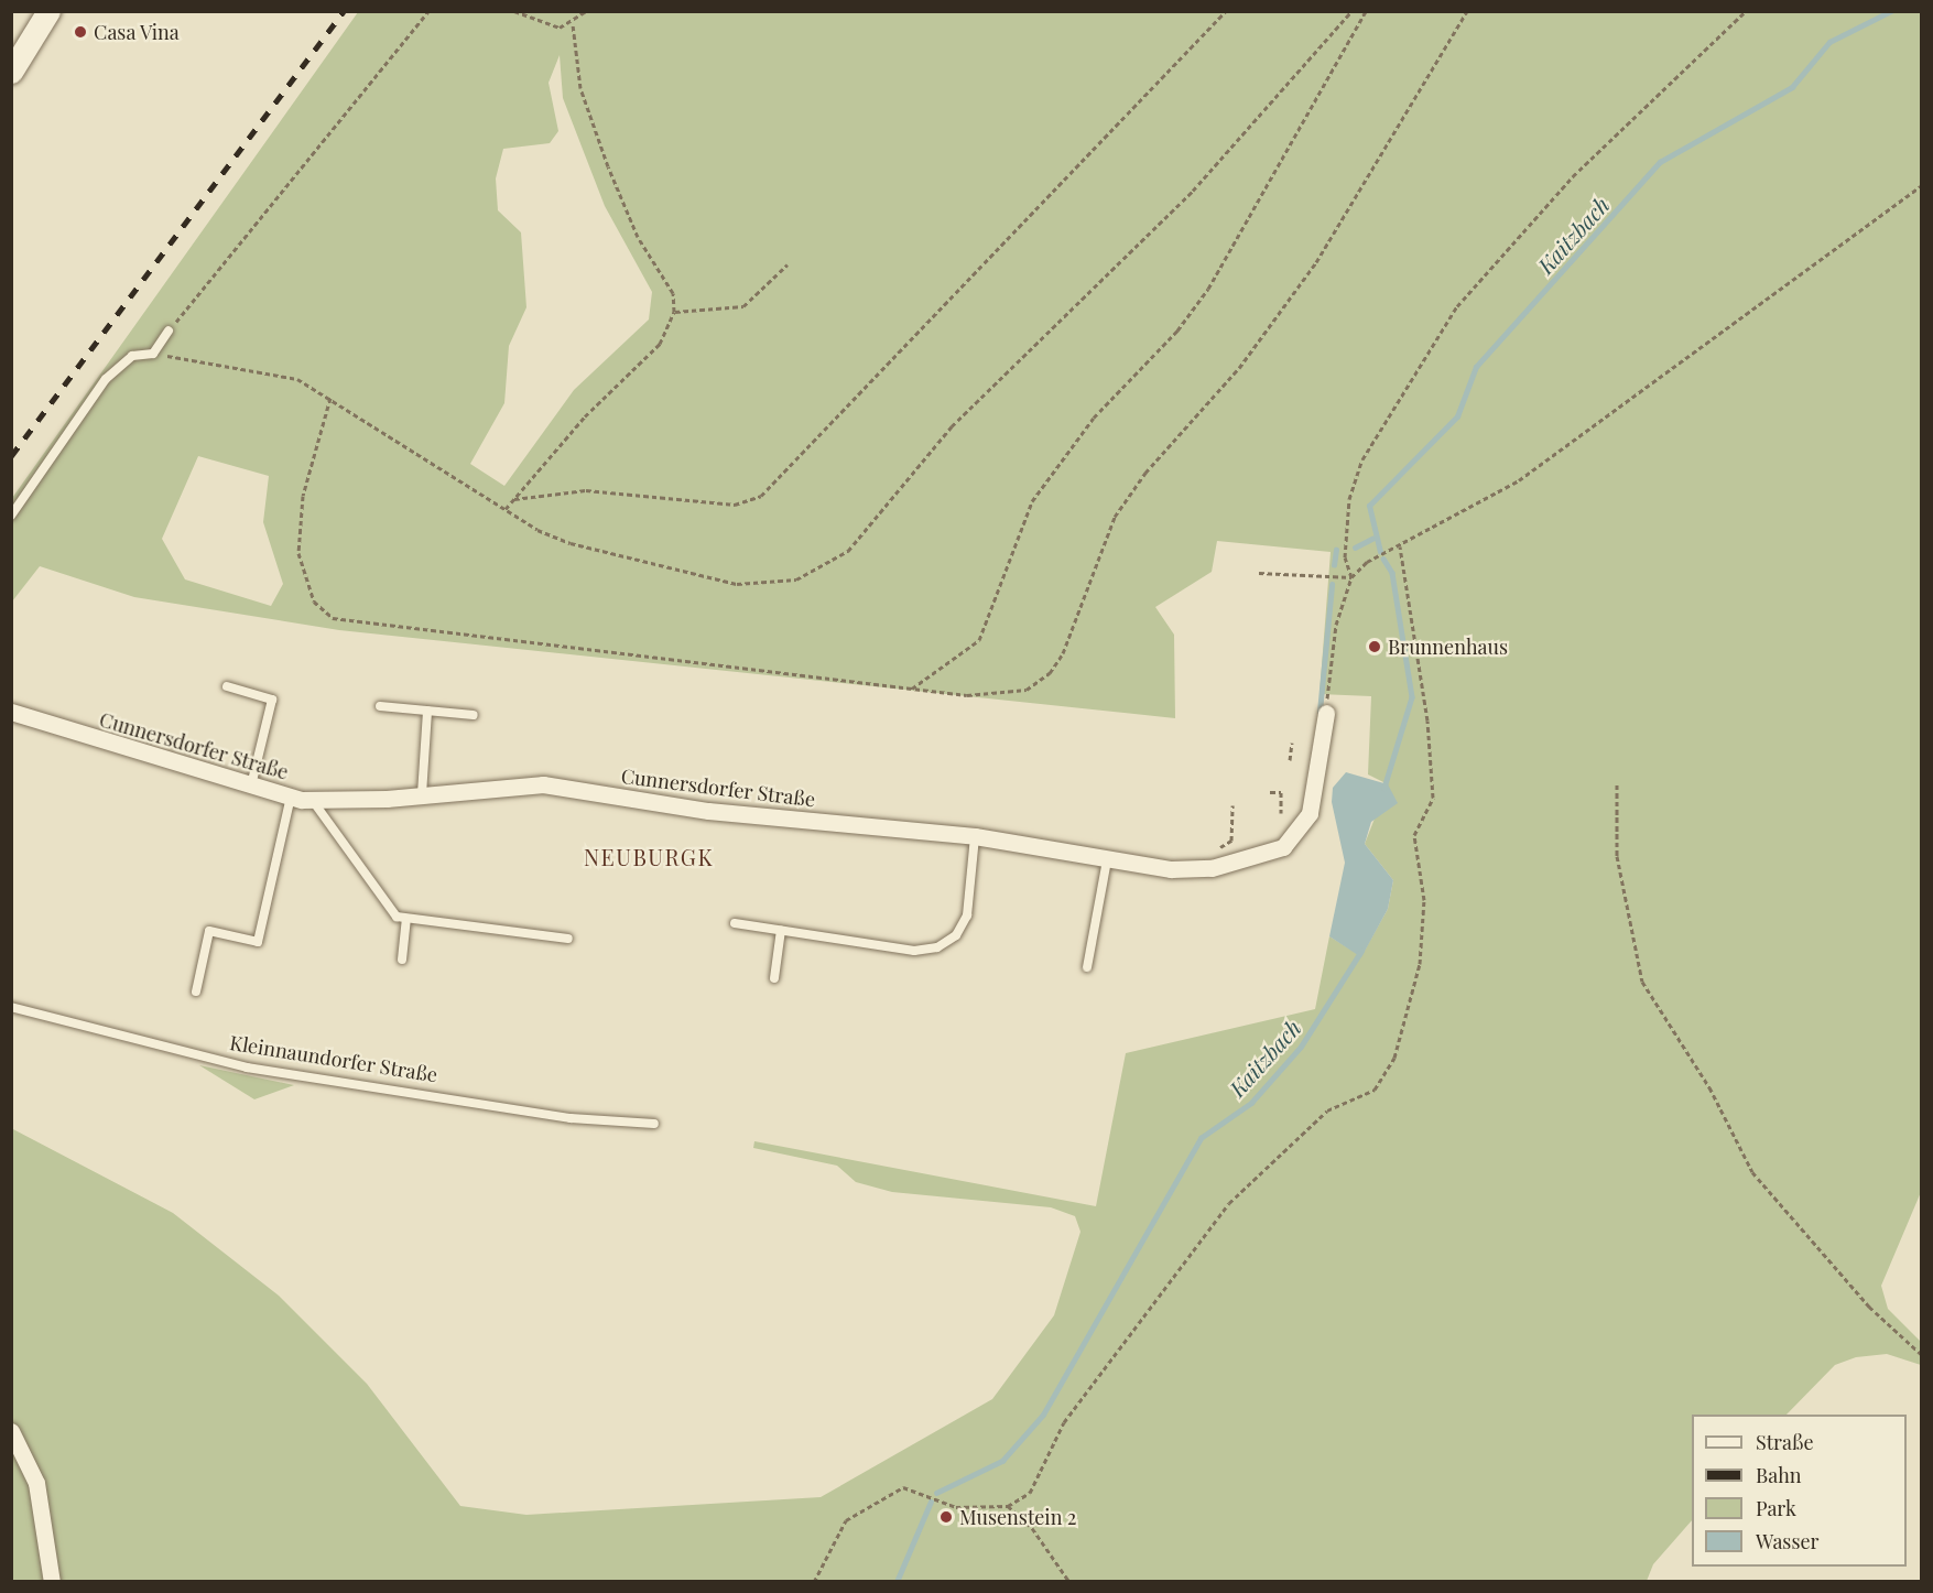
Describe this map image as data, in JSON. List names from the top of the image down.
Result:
{
  "streets": {
    "street": ["Cunnersdorfer Straße"],
    "lane": ["Kleinnaundorfer Straße"]
  },
  "districts": ["NEUBURGK"],
  "water": ["Kaitzbach"],
  "places": ["Casa Vina", "Brunnenhaus", "Musenstein 2"],
  "legend": [
    "Straße",
    "Bahn",
    "Park",
    "Wasser"
  ]
}
